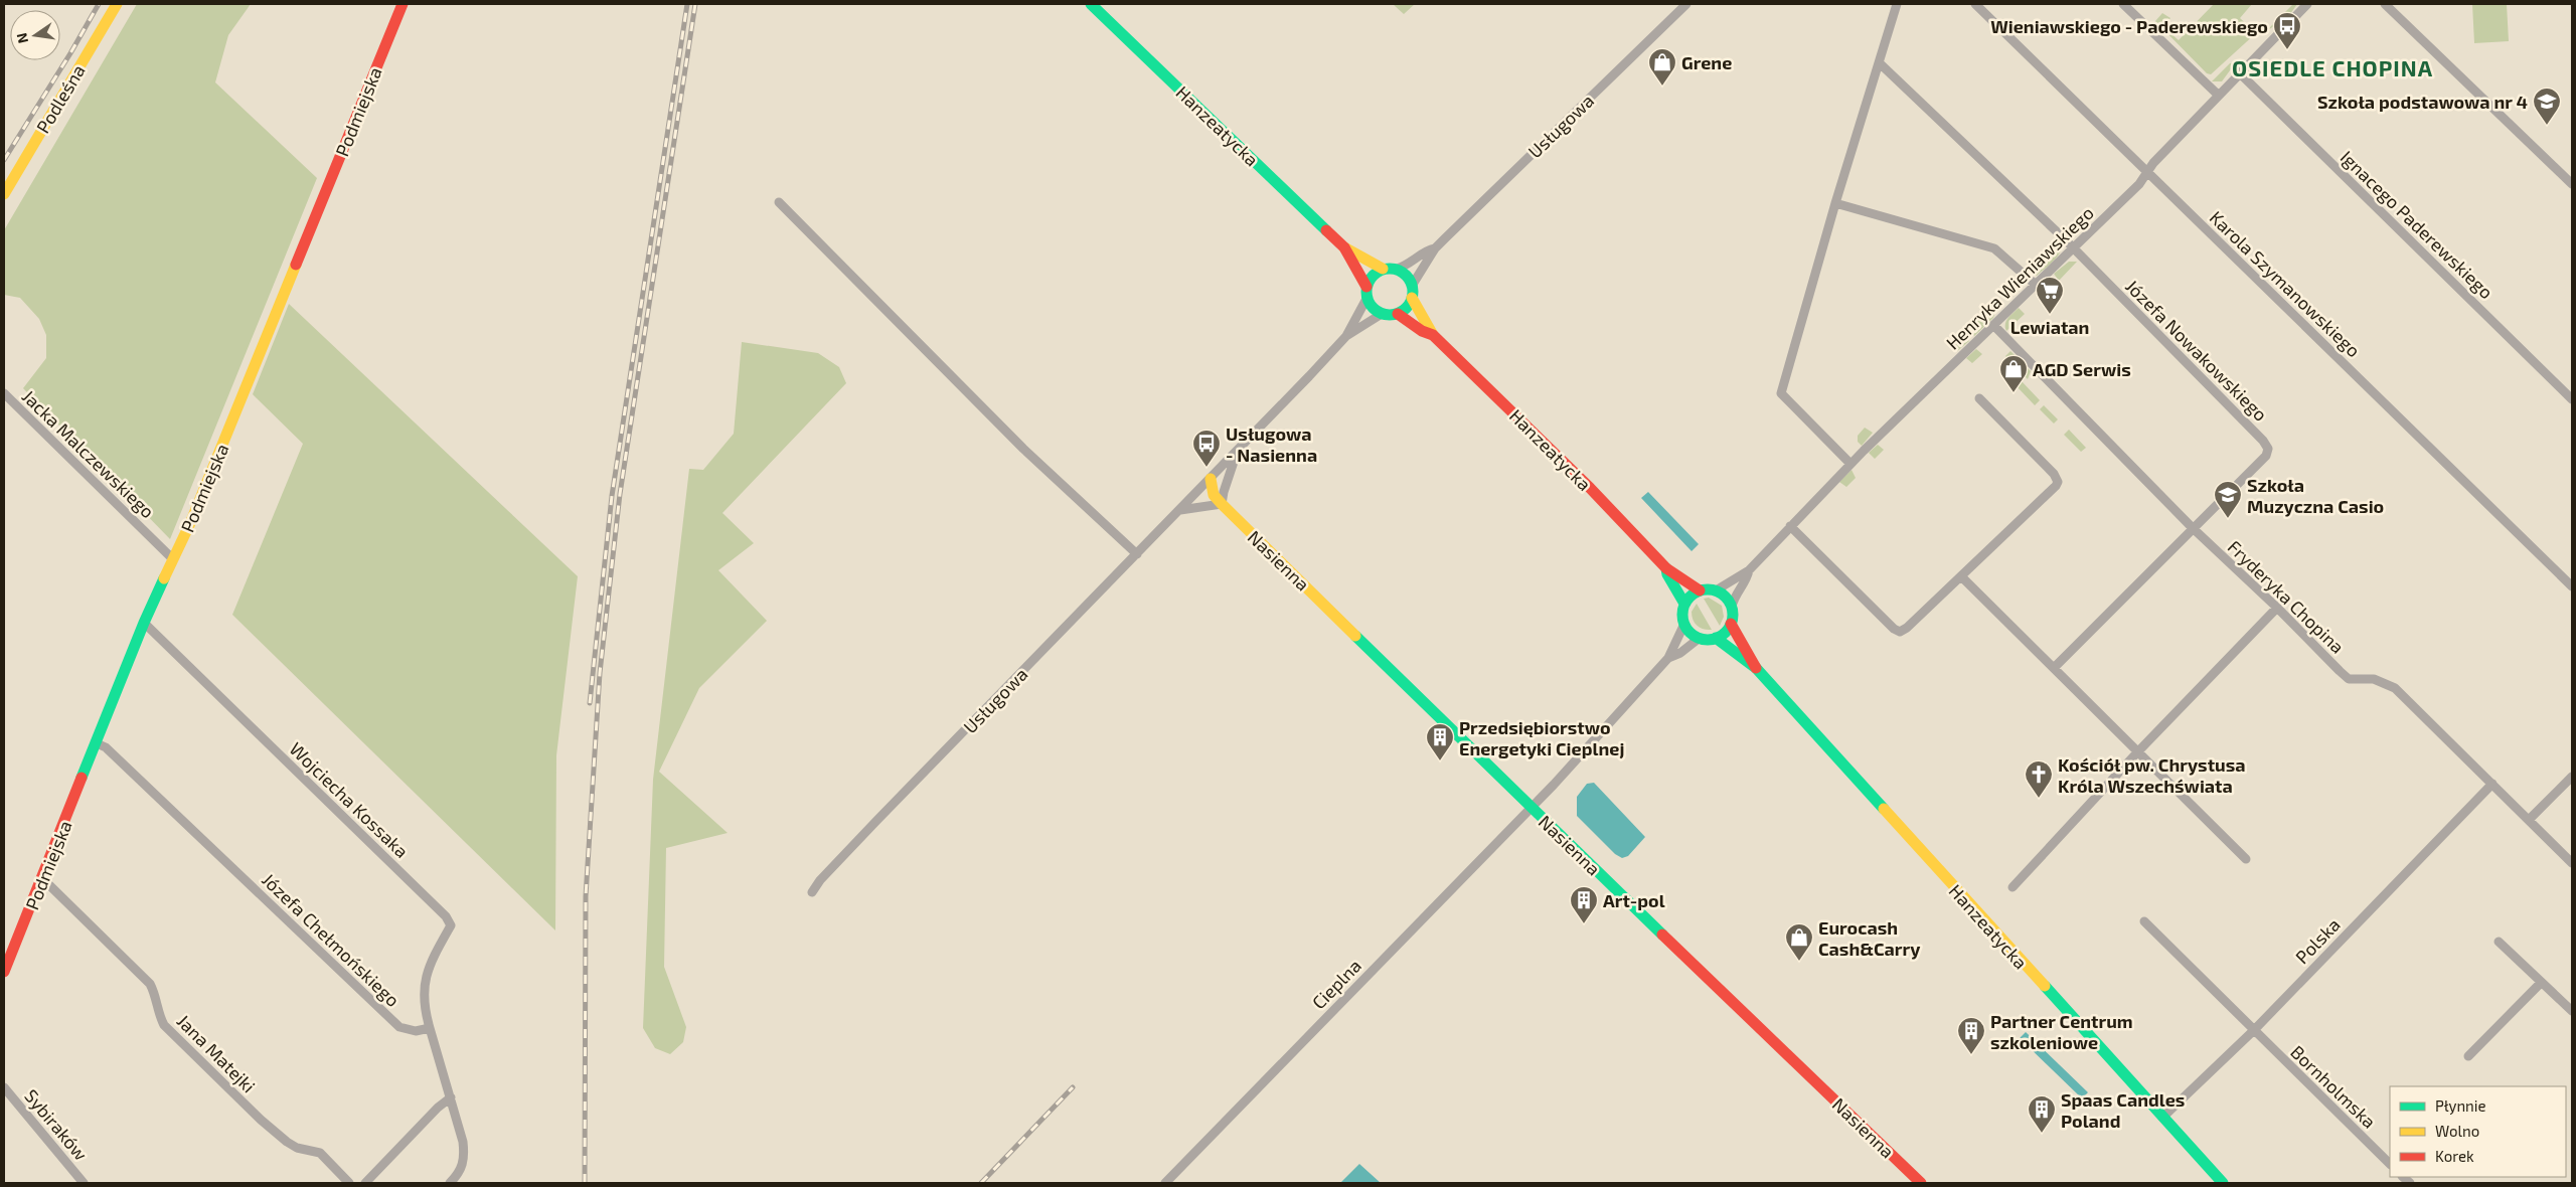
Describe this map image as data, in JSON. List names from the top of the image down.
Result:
{
  "streets": {
    "street": [
      "Podleśna",
      "Podmiejska",
      "Hanzeatycka",
      "Usługowa",
      "Ignacego Paderewskiego",
      "Henryka Wieniawskiego",
      "Karola Szymanowskiego",
      "Józefa Nowakowskiego",
      "Jacka Malczewskiego",
      "Nasienna",
      "Fryderyka Chopina",
      "Wojciecha Kossaka",
      "Józefa Chełmońskiego",
      "Polska",
      "Cieplna",
      "Jana Matejki",
      "Bornholmska",
      "Sybiraków"
    ]
  },
  "crossings": [
    ["Podmiejska", "Jacka Malczewskiego"],
    ["Podmiejska", "Wojciecha Kossaka"],
    ["Podmiejska", "Józefa Chełmońskiego"],
    ["Podmiejska", "Jana Matejki"],
    ["Hanzeatycka", "Usługowa"],
    ["Hanzeatycka", "Henryka Wieniawskiego"],
    ["Hanzeatycka", "Polska"],
    ["Usługowa", "Nasienna"],
    ["Ignacego Paderewskiego", "Henryka Wieniawskiego"],
    ["Henryka Wieniawskiego", "Karola Szymanowskiego"],
    ["Henryka Wieniawskiego", "Józefa Nowakowskiego"],
    ["Henryka Wieniawskiego", "Fryderyka Chopina"],
    ["Józefa Nowakowskiego", "Fryderyka Chopina"],
    ["Nasienna", "Cieplna"],
    ["Fryderyka Chopina", "Polska"],
    ["Wojciecha Kossaka", "Józefa Chełmońskiego"],
    ["Polska", "Bornholmska"]
  ],
  "districts": ["OSIEDLE CHOPINA"],
  "places": {
    "bus stop": ["Wieniawskiego - Paderewskiego", "Usługowa - Nasienna"],
    "shop": ["Grene", "AGD Serwis", "Eurocash Cash&Carry"],
    "school or university": ["Szkoła podstawowa nr 4", "Szkoła Muzyczna Casio"],
    "supermarket": ["Lewiatan"],
    "building": [
      "Przedsiębiorstwo Energetyki Cieplnej",
      "Art-pol",
      "Partner Centrum szkoleniowe",
      "Spaas Candles Poland"
    ],
    "church": ["Kościół pw. Chrystusa Króla Wszechświata"]
  },
  "legend": ["Płynnie", "Wolno", "Korek"],
  "north": "left"
}
